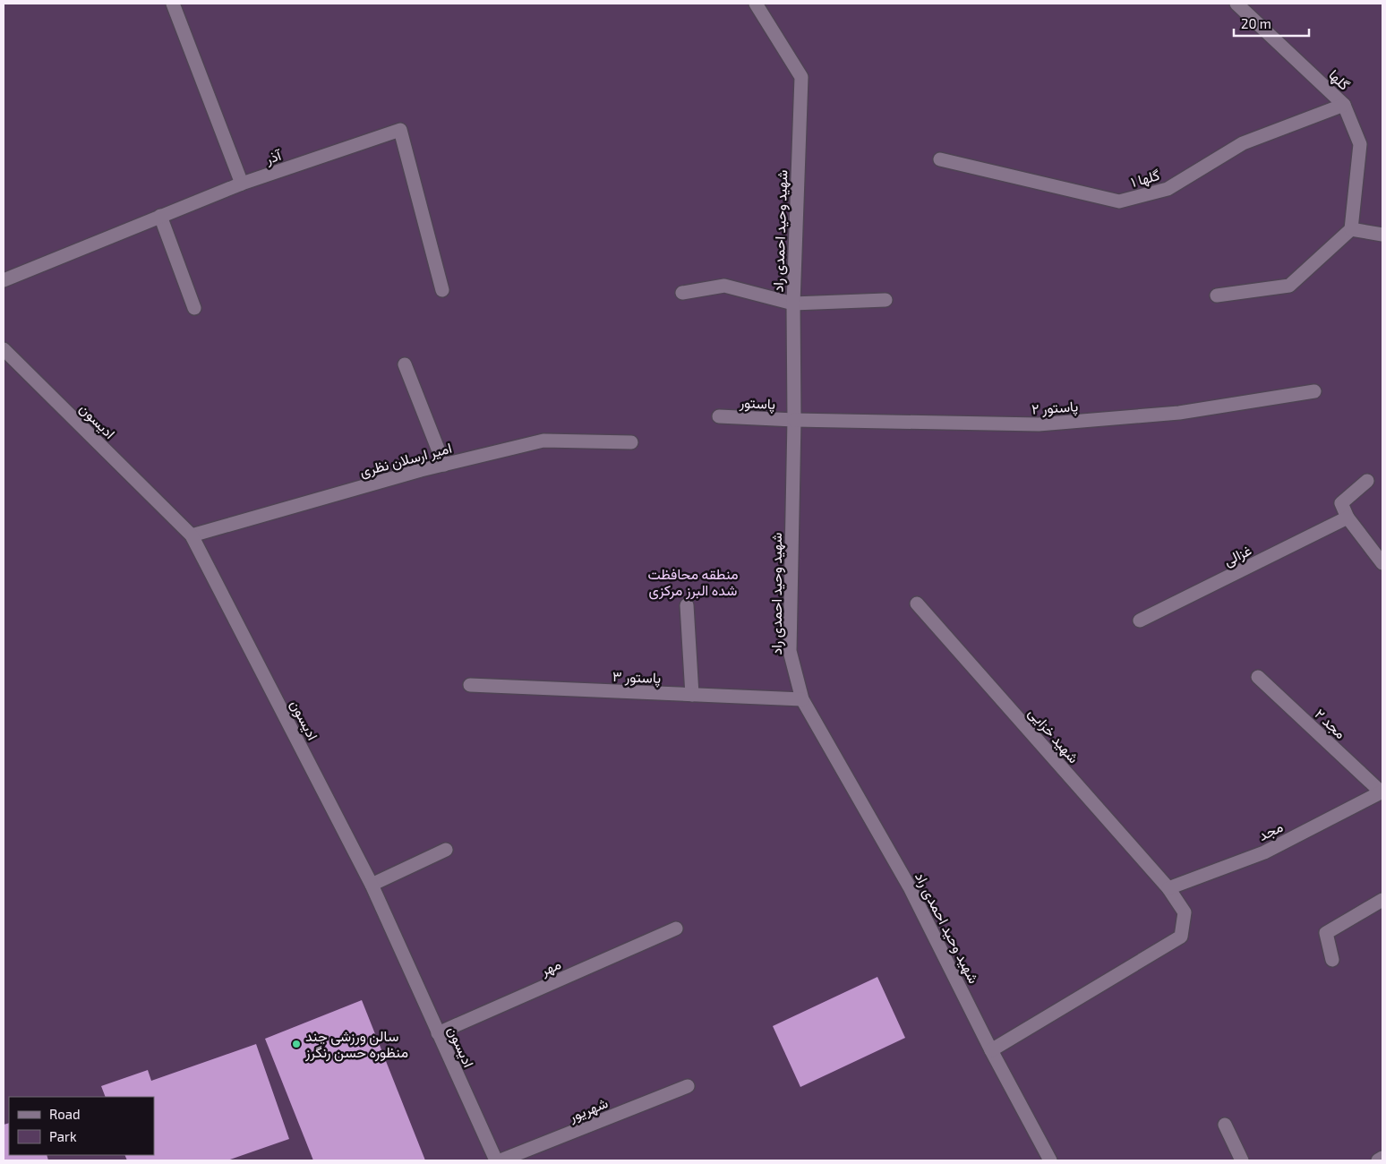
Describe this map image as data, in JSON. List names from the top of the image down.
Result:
{
  "streets": {
    "street": [
      "گلها",
      "آذر",
      "گلها ۱",
      "شهید وحید احمدی راد",
      "پاستور",
      "پاستور ۲",
      "ادیسون",
      "امیر ارسلان نظری",
      "غزالی",
      "پاستور ۳",
      "مجد ۲",
      "شهید خزایی",
      "مجد",
      "مهر",
      "شهریور"
    ]
  },
  "crossings": [
    ["گلها", "گلها ۱"],
    ["شهید وحید احمدی راد", "پاستور"],
    ["شهید وحید احمدی راد", "پاستور ۲"],
    ["شهید وحید احمدی راد", "پاستور ۳"],
    ["شهید وحید احمدی راد", "شهید خزایی"],
    ["پاستور", "پاستور ۲"],
    ["ادیسون", "امیر ارسلان نظری"],
    ["ادیسون", "مهر"],
    ["مجد ۲", "مجد"],
    ["شهید خزایی", "مجد"]
  ],
  "parks": ["منطقه محافظت شده البرز مرکزی"],
  "places": ["سالن ورزشی چند منظوره حسن رنگرز"],
  "legend": ["Road", "Park"],
  "scale_bar": "20 m"
}
